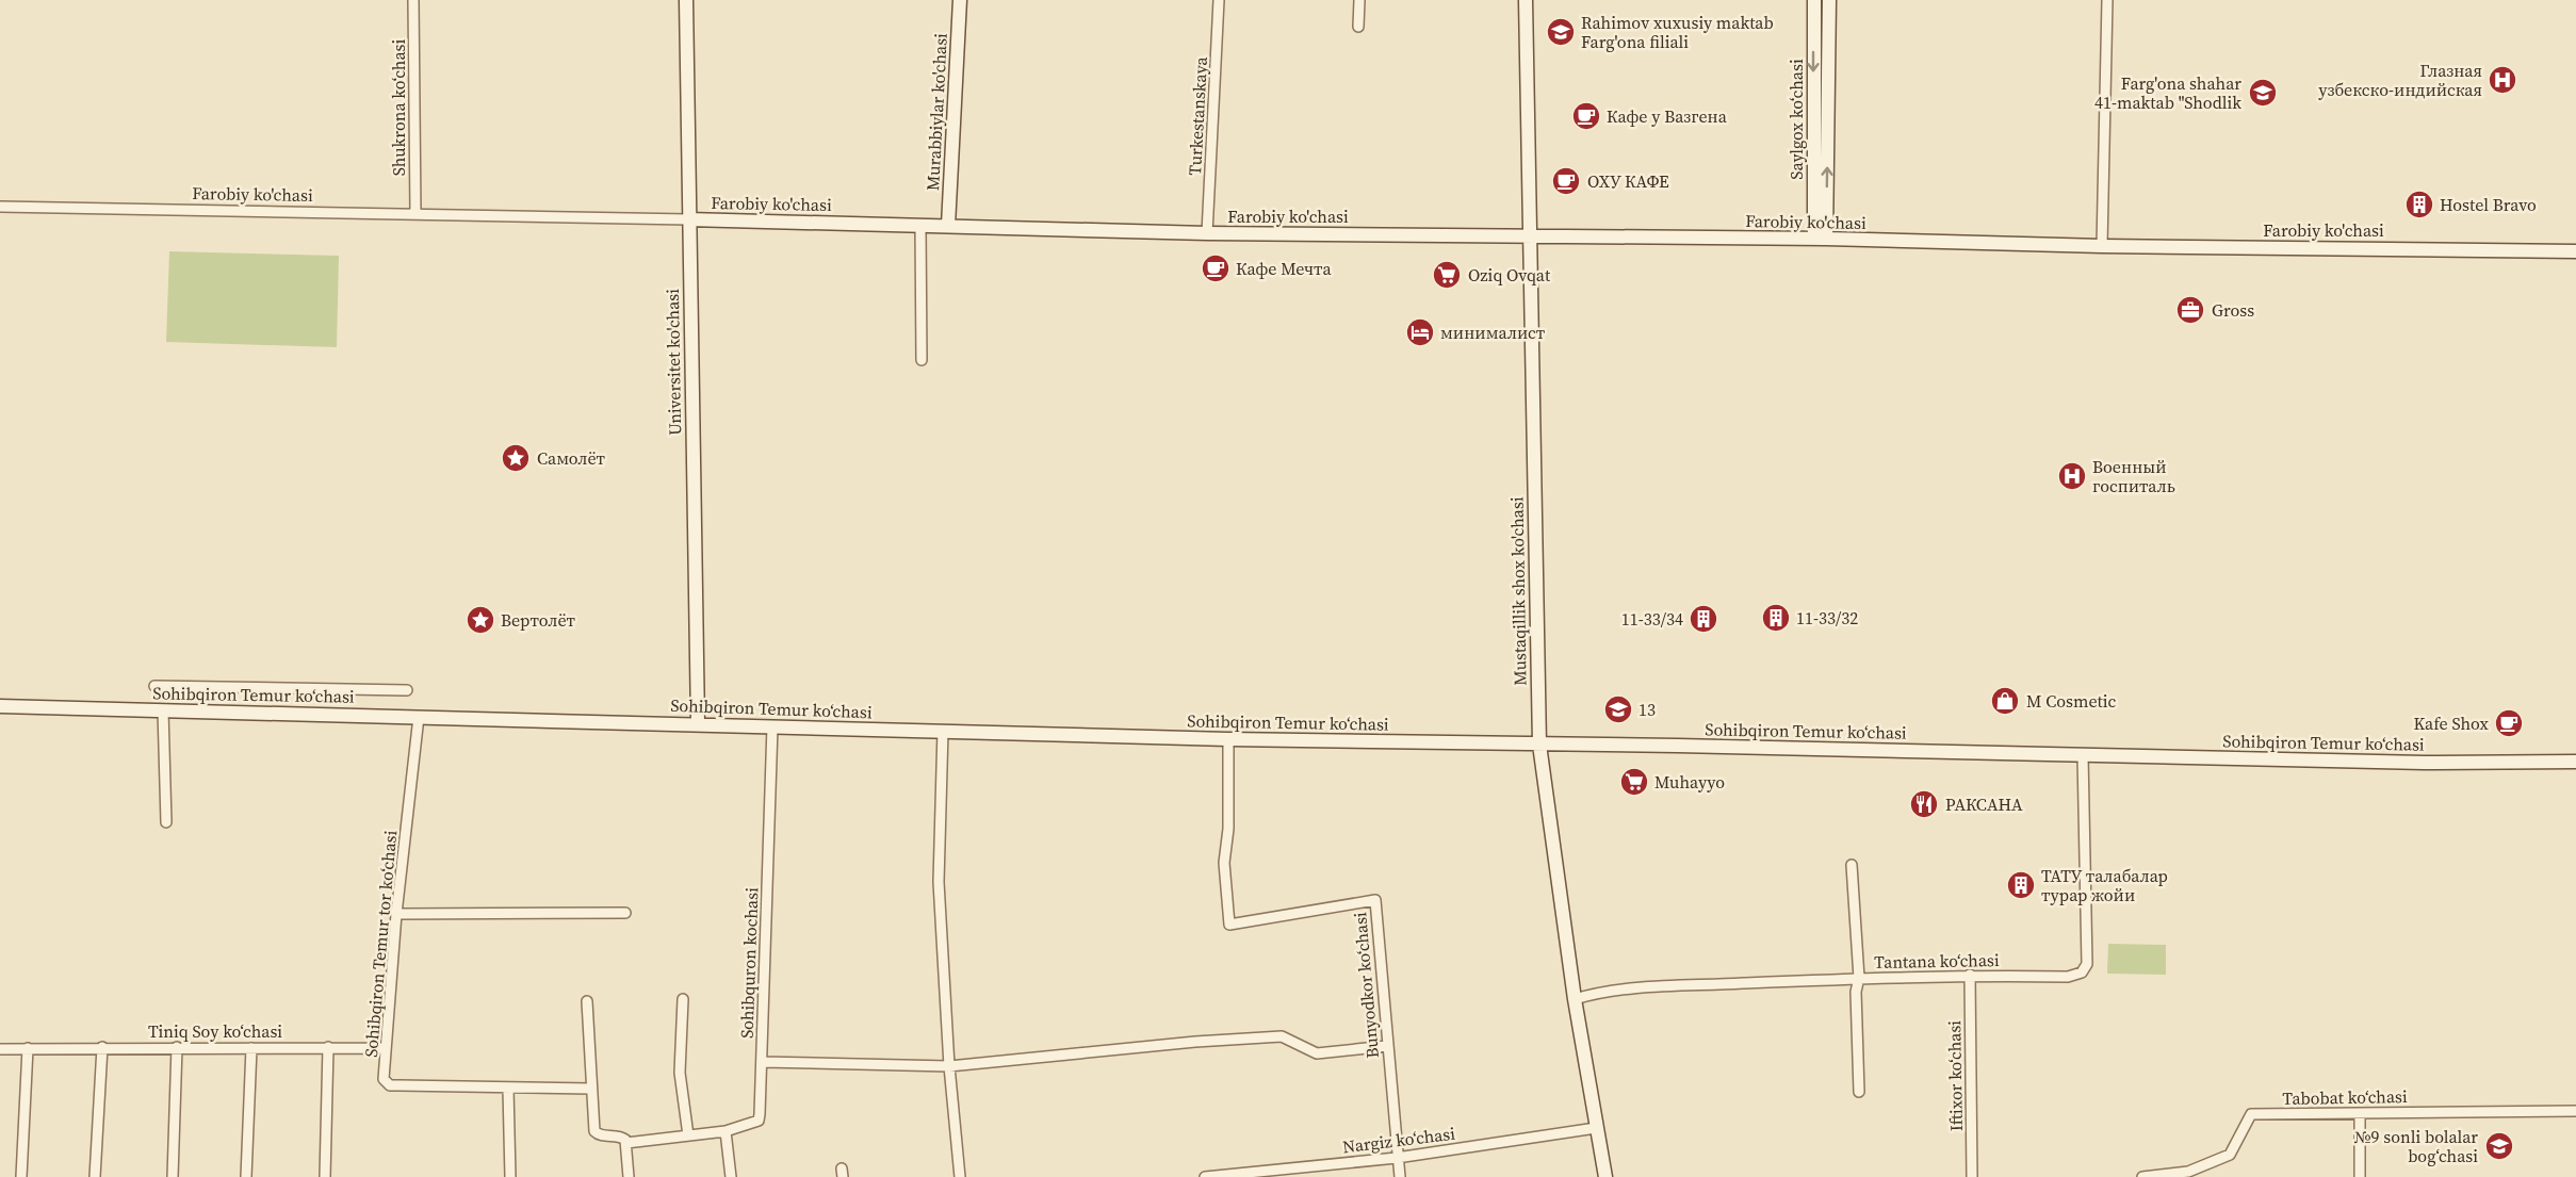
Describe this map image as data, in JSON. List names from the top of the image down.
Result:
{
  "streets": {
    "main road": [
      "Murabbiylar ko'chasi",
      "Saylgox koʻchasi",
      "Farobiy ko'chasi",
      "Universitet ko'chasi",
      "Mustaqillik shox ko'chasi",
      "Sohibqiron Temur koʻchasi"
    ],
    "street": [
      "Shukrona koʻchasi",
      "Turkestanskaya",
      "Sohibqiron Temur tor koʻchasi",
      "Tantana koʻchasi",
      "Sohibquron kochasi",
      "Bunyodkor koʻchasi",
      "Tiniq Soy koʻchasi",
      "Iftixor koʻchasi",
      "Tabobat koʻchasi",
      "Nargiz koʻchasi"
    ]
  },
  "crossings": [
    ["Shukrona koʻchasi", "Farobiy ko'chasi"],
    ["Murabbiylar ko'chasi", "Farobiy ko'chasi"],
    ["Turkestanskaya", "Farobiy ko'chasi"],
    ["Saylgox koʻchasi", "Farobiy ko'chasi"],
    ["Farobiy ko'chasi", "Universitet ko'chasi"],
    ["Farobiy ko'chasi", "Mustaqillik shox ko'chasi"],
    ["Universitet ko'chasi", "Sohibqiron Temur koʻchasi"],
    ["Mustaqillik shox ko'chasi", "Sohibqiron Temur koʻchasi"],
    ["Mustaqillik shox ko'chasi", "Tantana koʻchasi"],
    ["Mustaqillik shox ko'chasi", "Nargiz koʻchasi"],
    ["Sohibqiron Temur koʻchasi", "Sohibqiron Temur tor koʻchasi"],
    ["Sohibqiron Temur koʻchasi", "Tantana koʻchasi"],
    ["Sohibqiron Temur koʻchasi", "Sohibquron kochasi"],
    ["Sohibqiron Temur koʻchasi", "Bunyodkor koʻchasi"],
    ["Sohibqiron Temur tor koʻchasi", "Tiniq Soy koʻchasi"],
    ["Tantana koʻchasi", "Iftixor koʻchasi"],
    ["Bunyodkor koʻchasi", "Nargiz koʻchasi"]
  ],
  "places": {
    "school or university": [
      "Rahimov xuxusiy maktab Farg'ona filiali",
      "Farg'ona shahar 41-maktab \"Shodlik",
      "13",
      "№9 sonli bolalar bog‘chasi"
    ],
    "hospital": ["Глазная узбекско-индийская", "Военный госпиталь"],
    "cafe": [
      "Кафе у Вазгена",
      "ОХУ КАФЕ",
      "Кафе Мечта",
      "Kafe Shox"
    ],
    "building": [
      "Hostel Bravo",
      "11-33/32",
      "11-33/34",
      "ТАТУ талабалар турар жойи"
    ],
    "supermarket": ["Oziq Ovqat", "Muhayyo"],
    "office": ["Gross"],
    "hotel": ["минималист"],
    "place": ["Самолёт", "Вертолёт"],
    "shop": ["M Cosmetic"],
    "restaurant": ["РАКСАНА"]
  }
}
